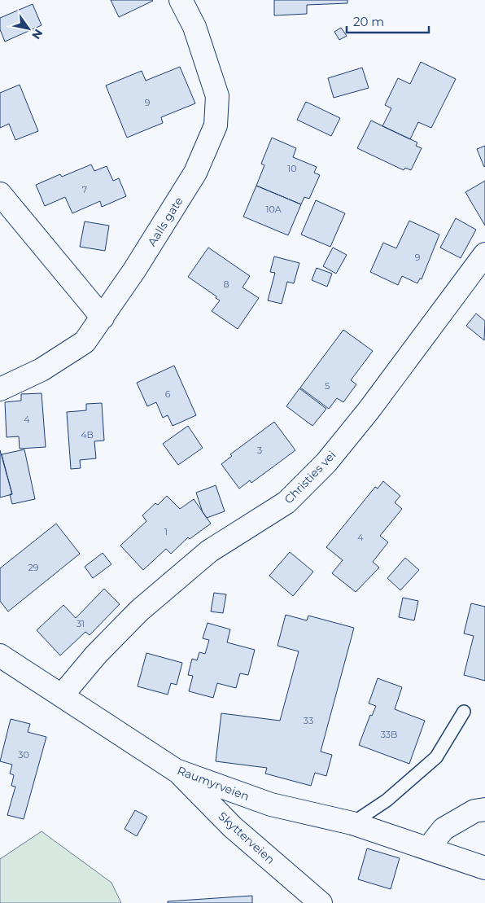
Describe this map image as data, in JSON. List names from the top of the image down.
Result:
{
  "streets": {
    "street": [
      "Aalls gate",
      "Christies vei",
      "Raumyrveien",
      "Skytterveien"
    ]
  },
  "crossings": [
    ["Christies vei", "Raumyrveien"],
    ["Raumyrveien", "Skytterveien"]
  ],
  "house_numbers": [
    "9",
    "10",
    "7",
    "10A",
    "9",
    "8",
    "5",
    "6",
    "4",
    "4B",
    "3",
    "1",
    "4",
    "29",
    "31",
    "33",
    "33B",
    "30"
  ],
  "scale_bar": "20 m",
  "north": "bottom right"
}
